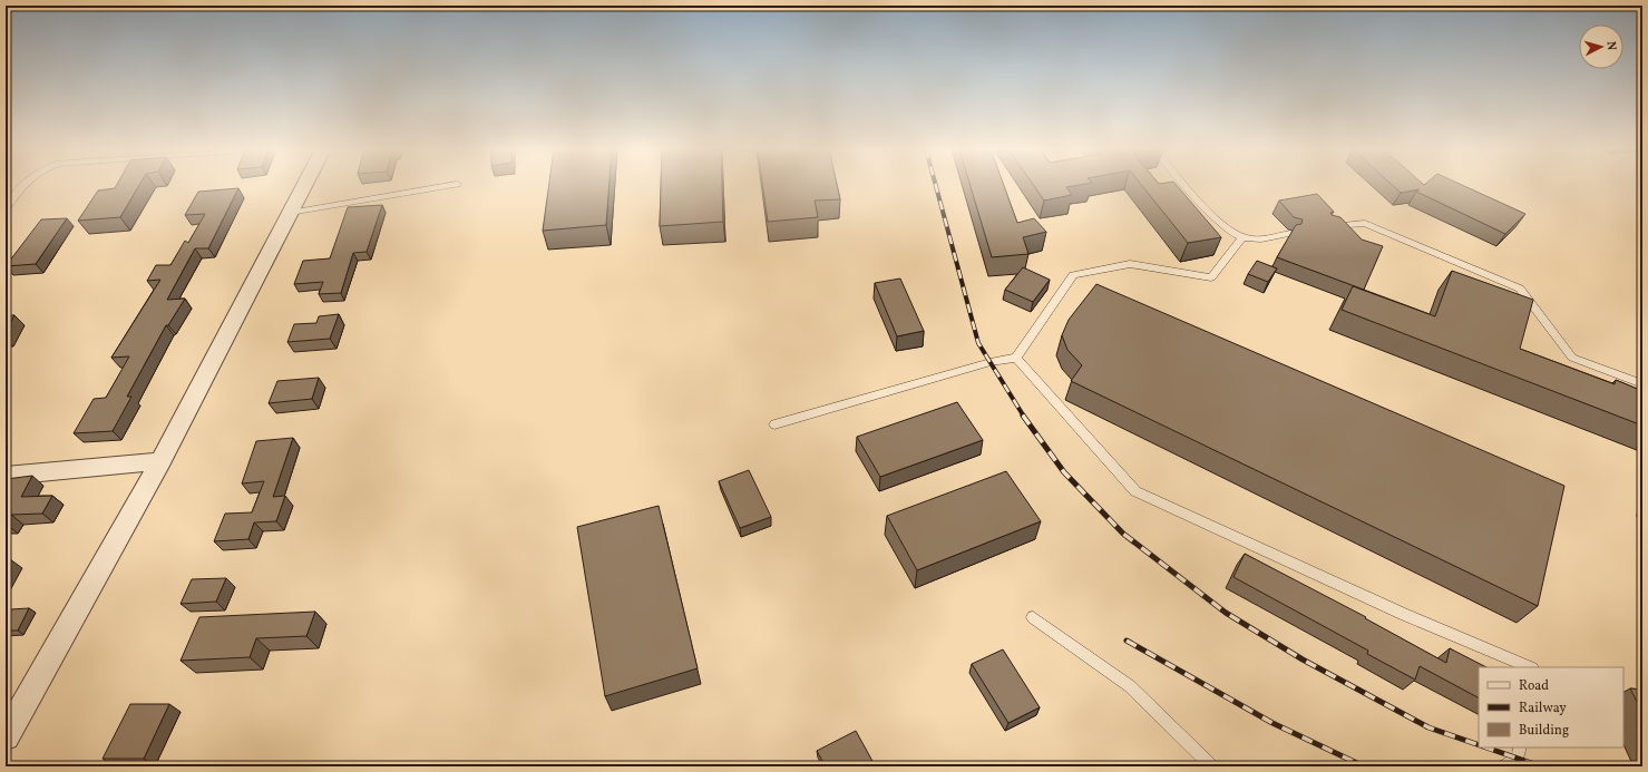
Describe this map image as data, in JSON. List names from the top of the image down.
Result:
{
  "legend": ["Road", "Railway", "Building"],
  "north": "right"
}
